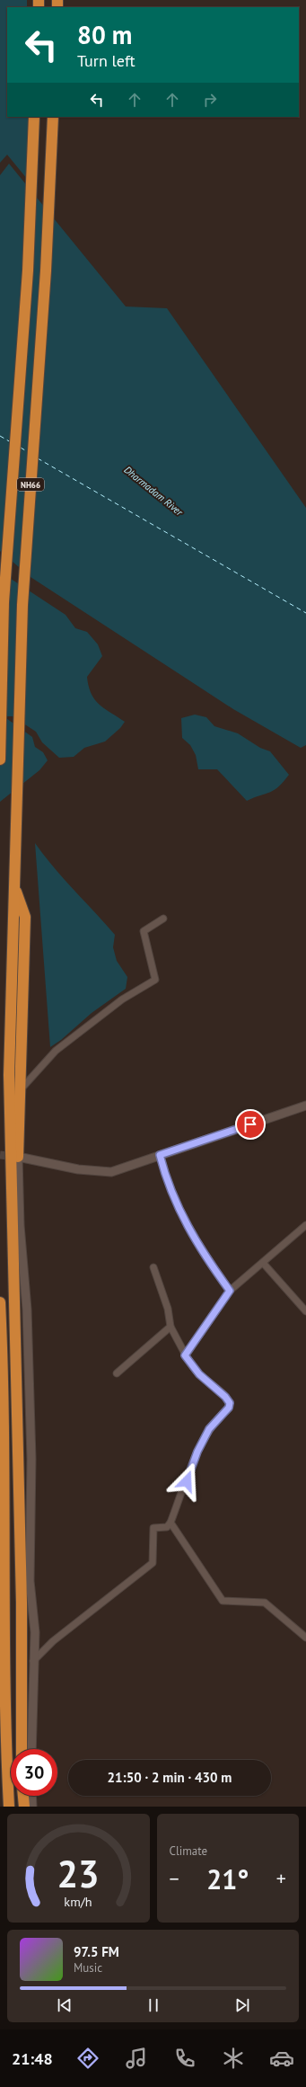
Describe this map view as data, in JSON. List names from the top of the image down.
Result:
{
  "streets": {
    "highway": ["NH66"]
  },
  "water": ["Dharmadam River"],
  "page": {
    "turn": ["80 m", "Turn left"],
    "limit": "30",
    "trip": "21:50 · 2 min · 430 m",
    "tile": "Climate",
    "heat": ["−", "21°", "+"],
    "song": ["97.5 FM", "Music"],
    "tabs": "21:48",
    "gauge": ["23", "km/h"]
  }
}
